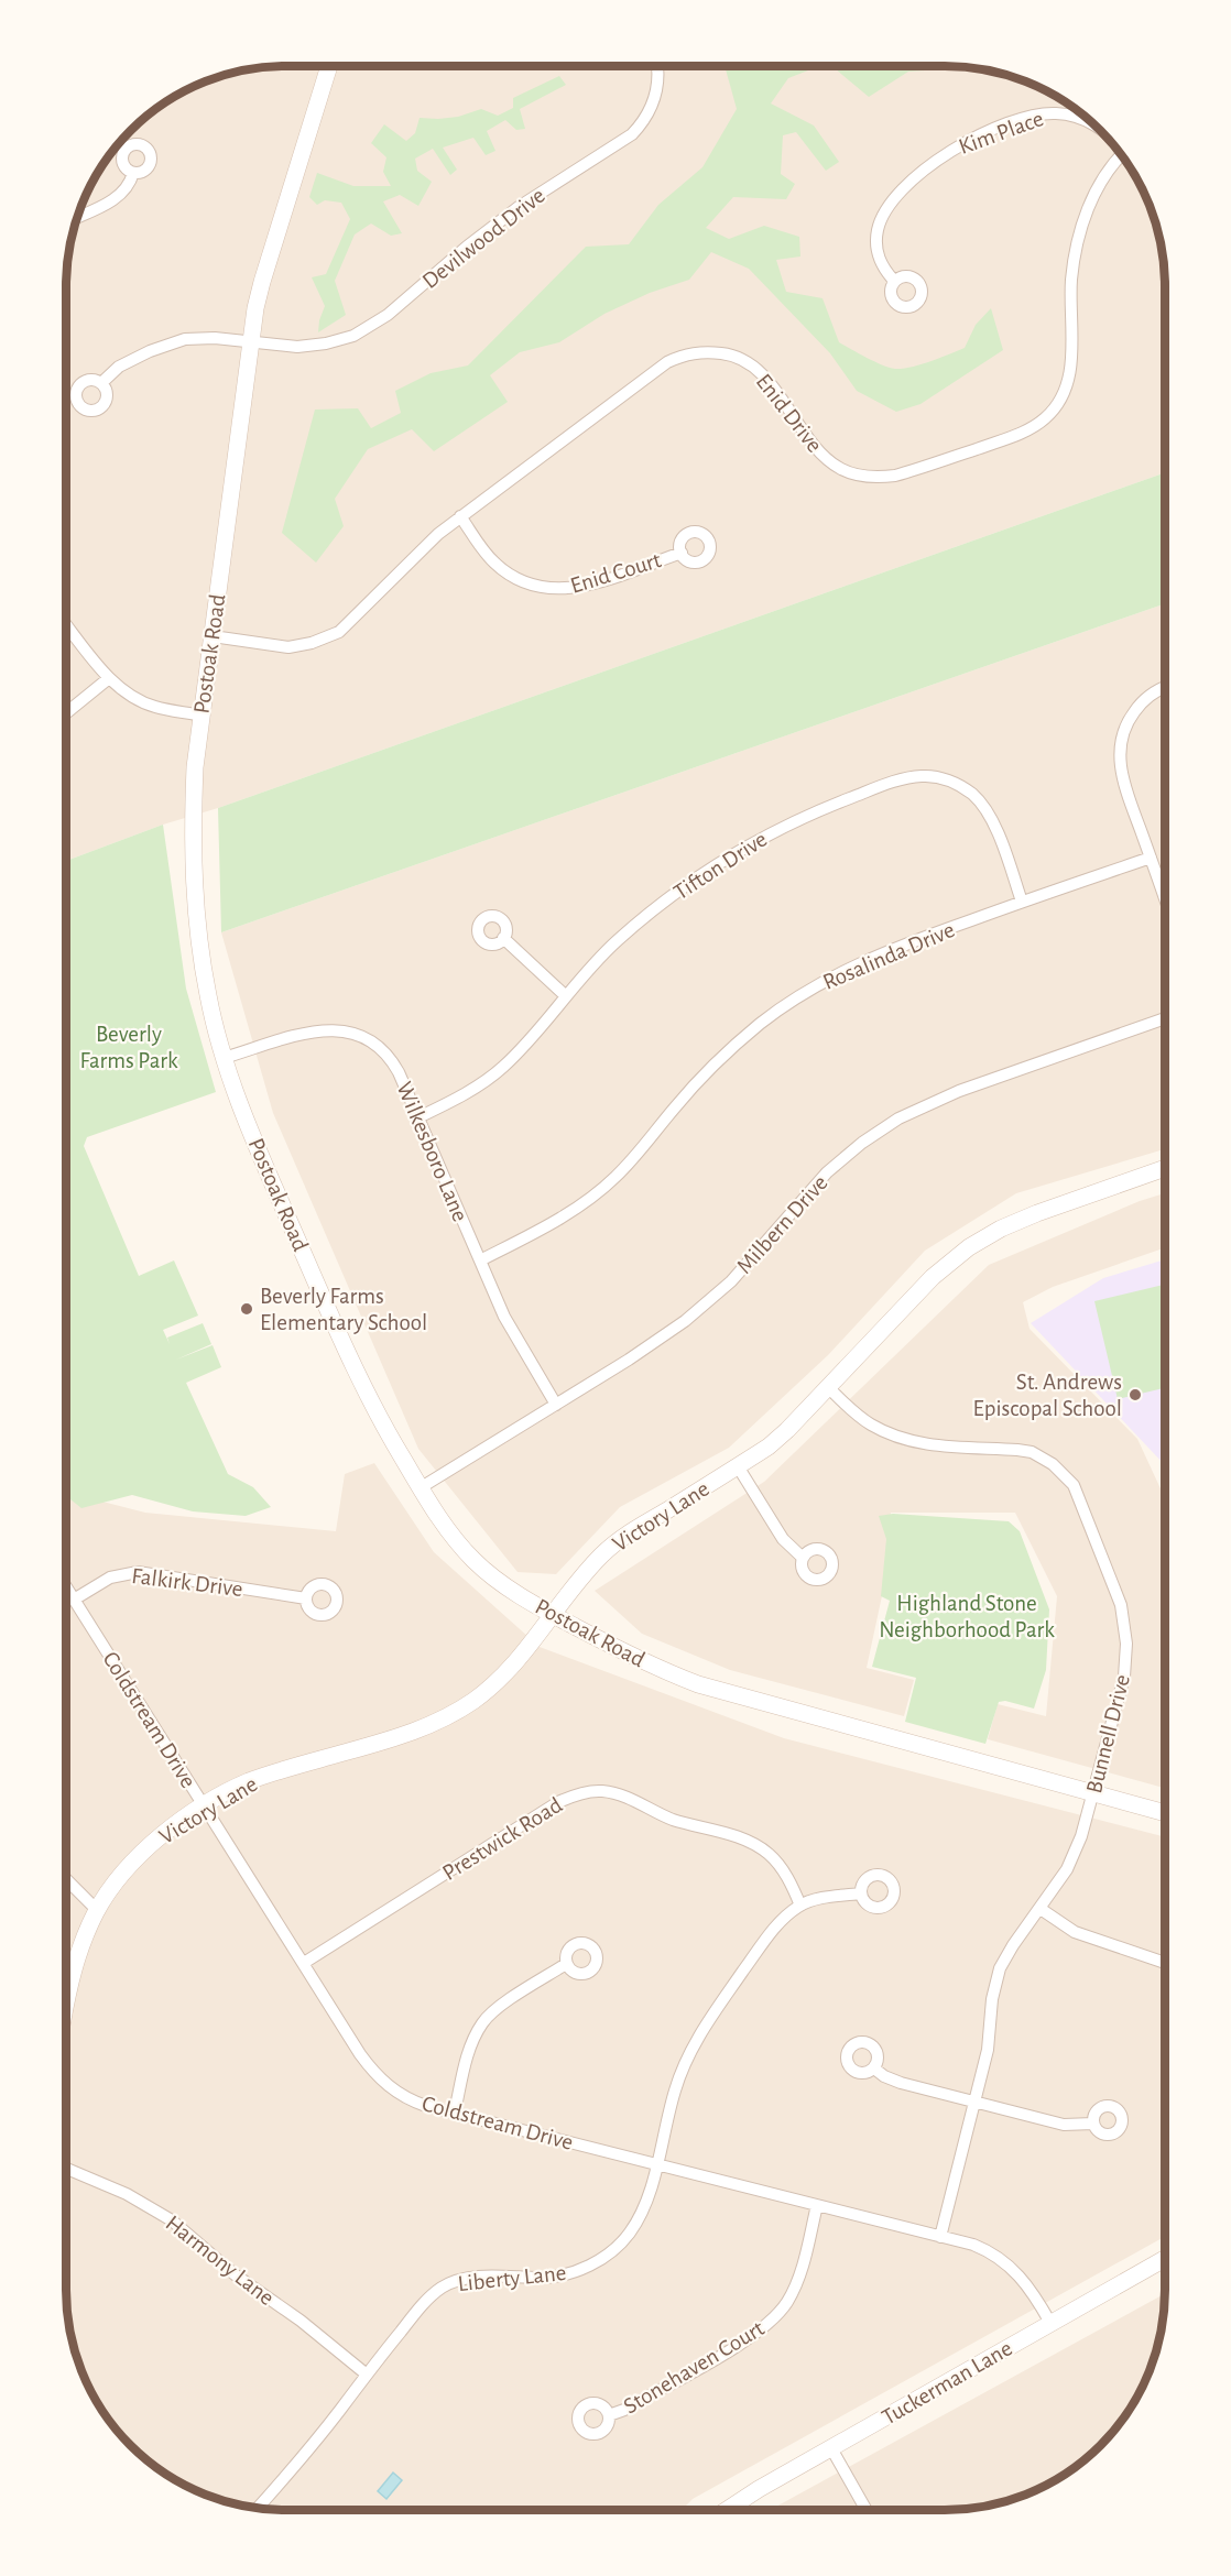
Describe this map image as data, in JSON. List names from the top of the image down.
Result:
{
  "streets": {
    "street": [
      "Kim Place",
      "Devilwood Drive",
      "Enid Drive",
      "Enid Court",
      "Postoak Road",
      "Tifton Drive",
      "Rosalinda Drive",
      "Wilkesboro Lane",
      "Milbern Drive",
      "Victory Lane",
      "Falkirk Drive",
      "Coldstream Drive",
      "Bunnell Drive",
      "Prestwick Road",
      "Harmony Lane",
      "Liberty Lane",
      "Stonehaven Court",
      "Tuckerman Lane"
    ]
  },
  "crossings": [
    ["Devilwood Drive", "Postoak Road"],
    ["Enid Drive", "Enid Court"],
    ["Enid Drive", "Postoak Road"],
    ["Postoak Road", "Wilkesboro Lane"],
    ["Postoak Road", "Milbern Drive"],
    ["Postoak Road", "Victory Lane"],
    ["Postoak Road", "Bunnell Drive"],
    ["Tifton Drive", "Rosalinda Drive"],
    ["Tifton Drive", "Wilkesboro Lane"],
    ["Rosalinda Drive", "Wilkesboro Lane"],
    ["Wilkesboro Lane", "Milbern Drive"],
    ["Victory Lane", "Coldstream Drive"],
    ["Victory Lane", "Bunnell Drive"],
    ["Falkirk Drive", "Coldstream Drive"],
    ["Coldstream Drive", "Bunnell Drive"],
    ["Coldstream Drive", "Prestwick Road"],
    ["Coldstream Drive", "Liberty Lane"],
    ["Coldstream Drive", "Stonehaven Court"],
    ["Coldstream Drive", "Tuckerman Lane"],
    ["Prestwick Road", "Liberty Lane"],
    ["Harmony Lane", "Liberty Lane"]
  ],
  "parks": ["Beverly Farms Park", "Highland Stone Neighborhood Park"],
  "places": ["Beverly Farms Elementary School", "St. Andrews Episcopal School"]
}
